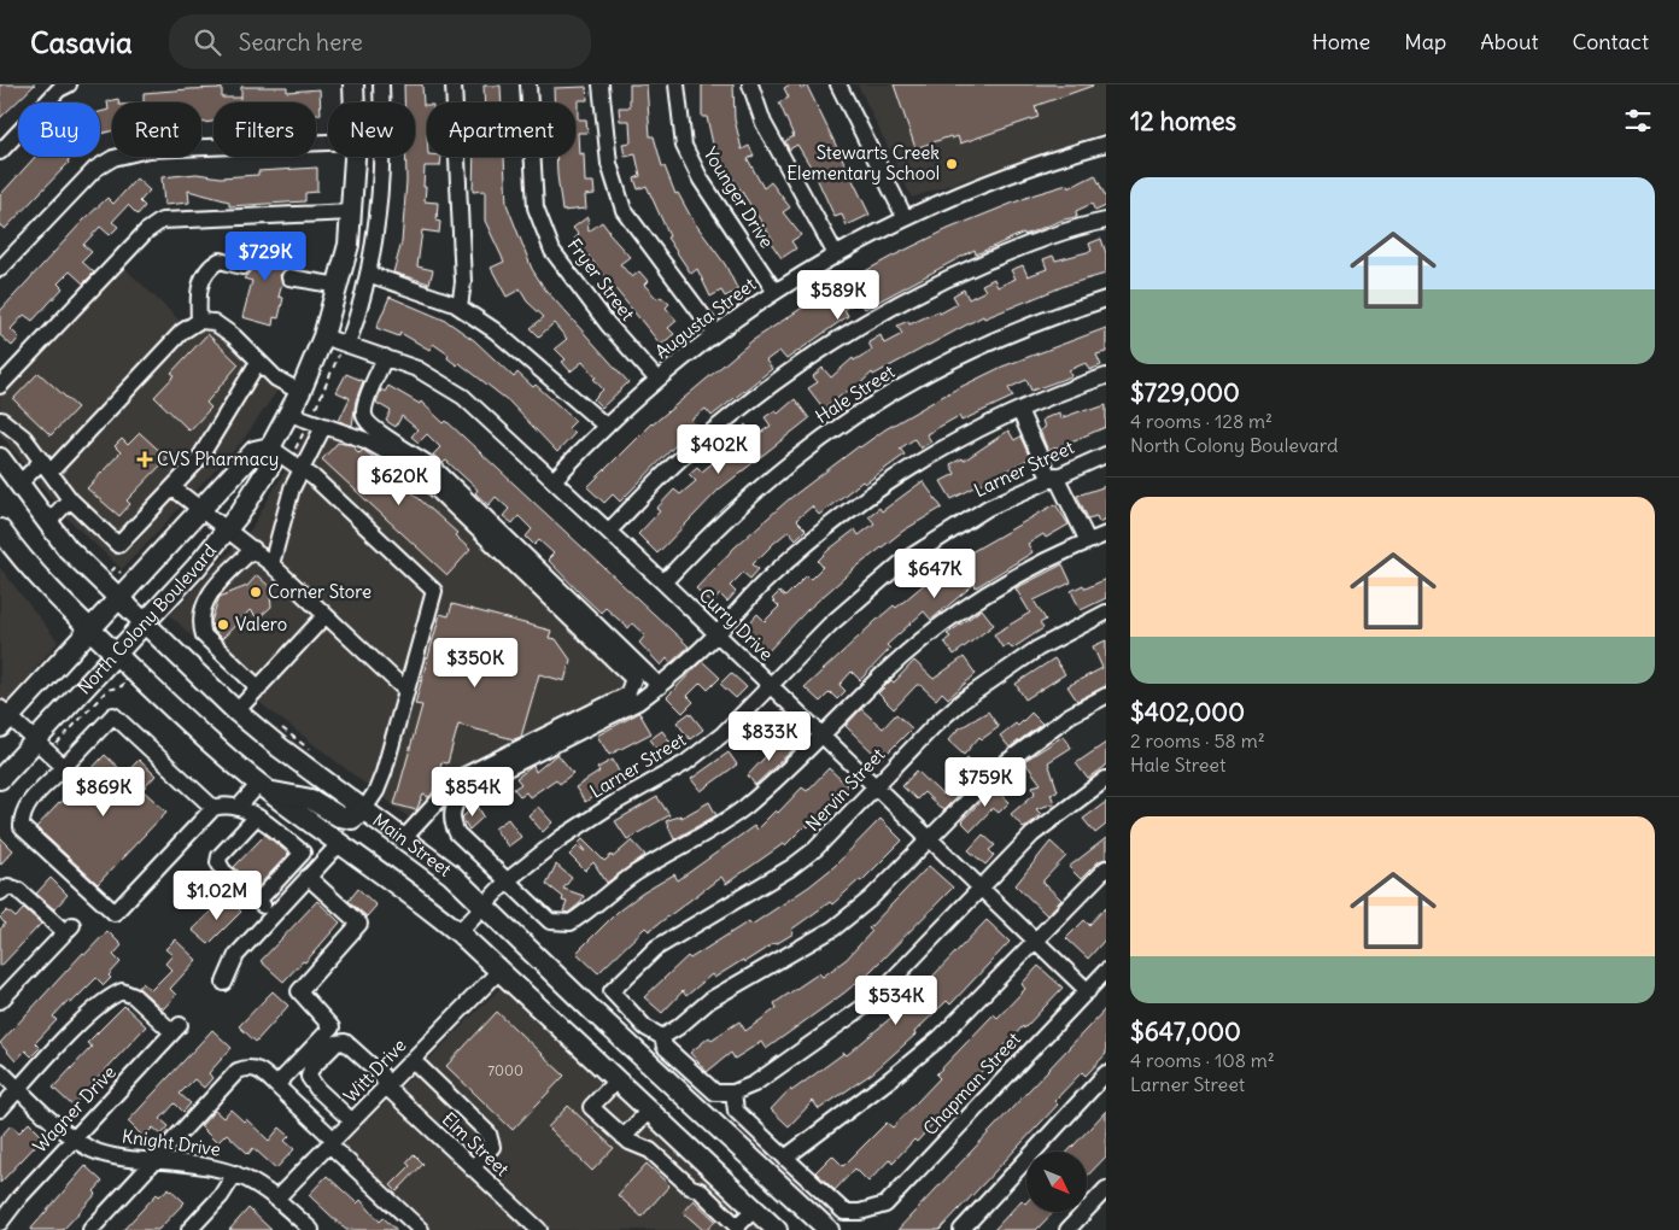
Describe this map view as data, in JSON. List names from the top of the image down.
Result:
{
  "streets": {
    "main road": ["North Colony Boulevard", "Main Street"],
    "street": [
      "Younger Drive",
      "Fryer Street",
      "Augusta Street",
      "Hale Street",
      "Larner Street",
      "Curry Drive",
      "Nervin Street",
      "Witt Drive",
      "Chapman Street",
      "Wagner Drive",
      "Knight Drive",
      "Elm Street"
    ]
  },
  "crossings": [
    ["Younger Drive", "Augusta Street"],
    ["Fryer Street", "Augusta Street"],
    ["Augusta Street", "Curry Drive"],
    ["Hale Street", "Curry Drive"],
    ["Larner Street", "Curry Drive"],
    ["Larner Street", "Main Street"],
    ["North Colony Boulevard", "Curry Drive"],
    ["North Colony Boulevard", "Main Street"],
    ["Curry Drive", "Nervin Street"],
    ["Curry Drive", "Chapman Street"],
    ["Witt Drive", "Knight Drive"],
    ["Witt Drive", "Elm Street"],
    ["Wagner Drive", "Knight Drive"]
  ],
  "places": {
    "other": ["Stewarts Creek Elementary School", "Corner Store", "Valero"],
    "health": ["CVS Pharmacy"]
  },
  "house_numbers": ["7000"],
  "north": "bottom right",
  "page": {
    "header": "Casavia",
    "search": "Search here",
    "nav": [
      "Home",
      "Map",
      "About",
      "Contact"
    ],
    "heading": "12 homes",
    "chip": [
      "Buy",
      "Rent",
      "Filters",
      "New",
      "Apartment"
    ],
    "list": [
      {
        "name": "$729,000",
        "note": "4 rooms · 128 m² · North Colony Boulevard"
      },
      {
        "name": "$402,000",
        "note": "2 rooms · 58 m² · Hale Street"
      },
      {
        "name": "$647,000",
        "note": "4 rooms · 108 m² · Larner Street"
      }
    ],
    "price": [
      "$729K",
      "$589K",
      "$402K",
      "$620K",
      "$647K",
      "$350K",
      "$833K",
      "$759K",
      "$869K",
      "$854K",
      "$1.02M",
      "$534K"
    ]
  }
}
